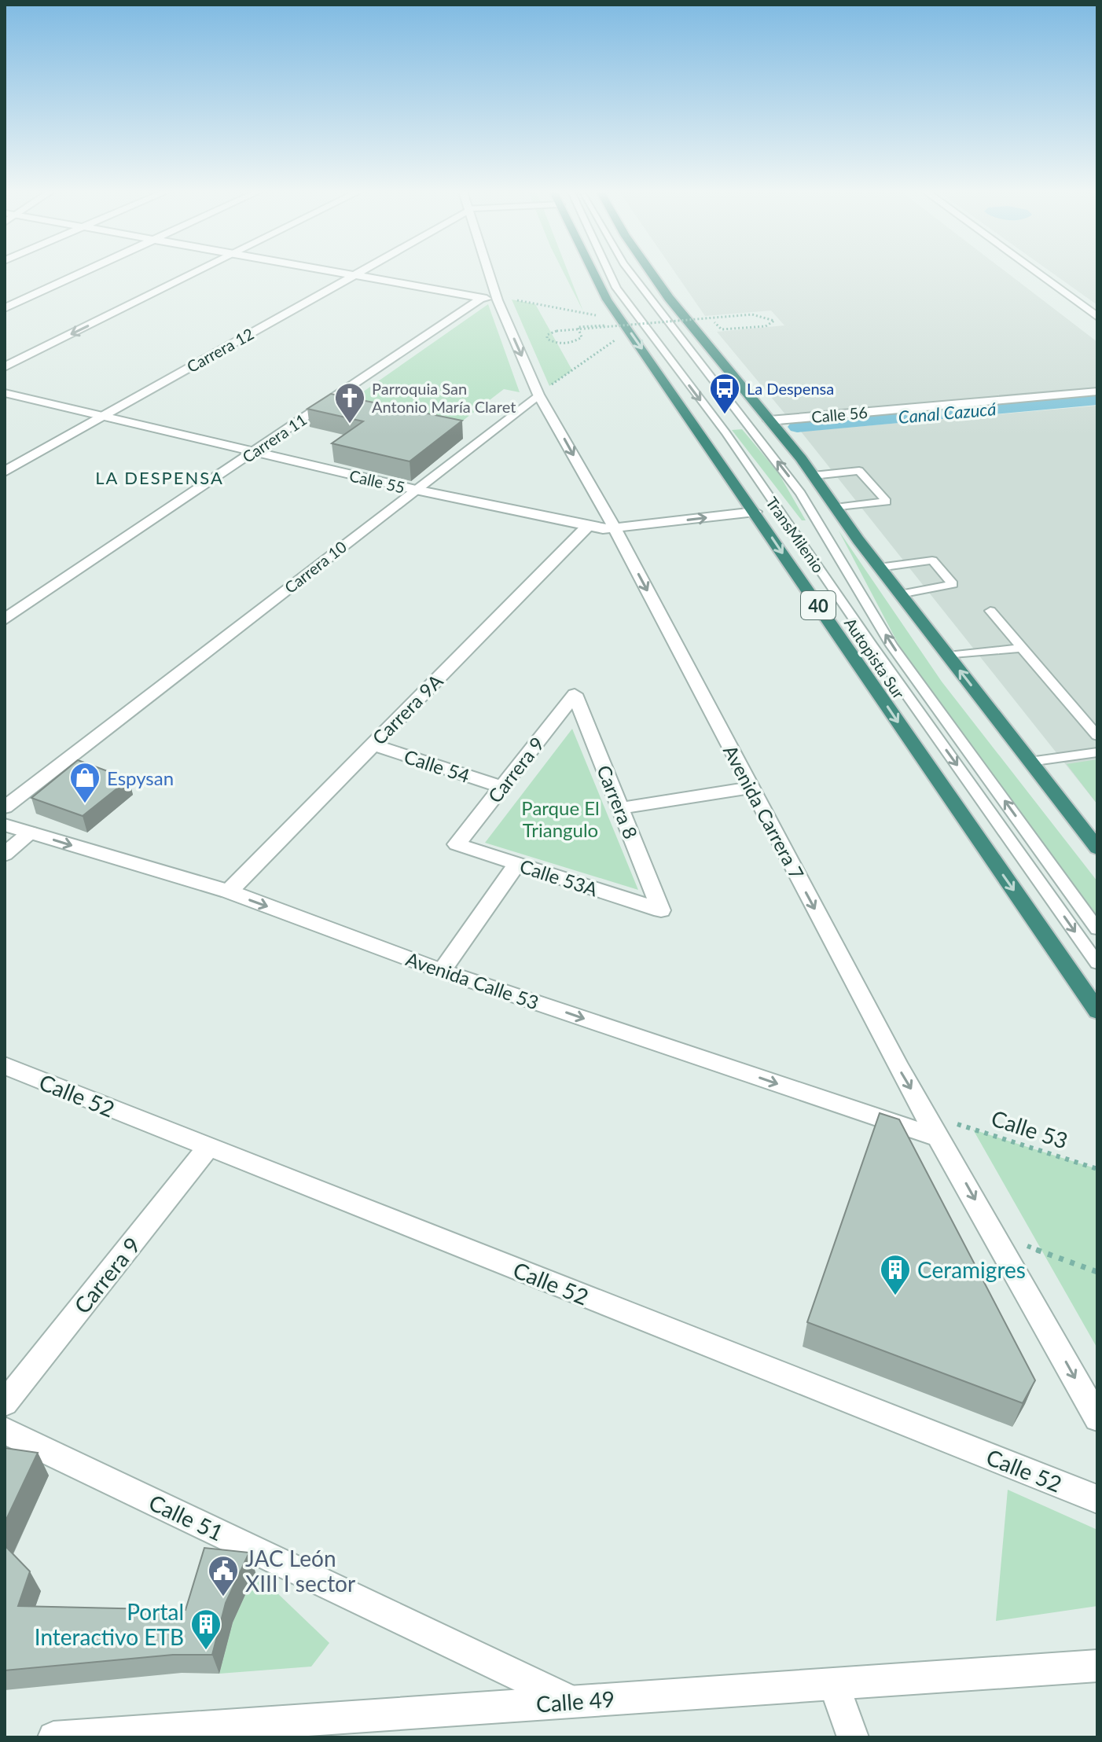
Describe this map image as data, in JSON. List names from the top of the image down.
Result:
{
  "streets": {
    "highway": ["40", "Autopista Sur"],
    "street": [
      "Carrera 12",
      "Calle 56",
      "Carrera 11",
      "Calle 55",
      "Carrera 10",
      "Carrera 9A",
      "Calle 54",
      "Carrera 9",
      "Carrera 8",
      "Avenida Carrera 7",
      "Calle 53A",
      "Avenida Calle 53",
      "Calle 52",
      "Calle 51",
      "Calle 49"
    ],
    "lane": ["TransMilenio"],
    "path": ["Calle 53"]
  },
  "crossings": [
    ["Carrera 12", "Calle 55"],
    ["Carrera 11", "Calle 55"],
    ["Calle 55", "Carrera 10"],
    ["Calle 55", "Autopista Sur"],
    ["Calle 55", "Carrera 9A"],
    ["Calle 55", "Avenida Carrera 7"],
    ["Carrera 10", "Avenida Carrera 7"],
    ["Carrera 9A", "Calle 54"],
    ["Carrera 9A", "Avenida Calle 53"],
    ["Calle 54", "Carrera 9"],
    ["Carrera 9", "Carrera 8"],
    ["Carrera 9", "Calle 53A"],
    ["Carrera 9", "Calle 52"],
    ["Carrera 8", "Calle 53A"],
    ["Avenida Carrera 7", "Avenida Calle 53"],
    ["Avenida Carrera 7", "Calle 53"],
    ["Avenida Calle 53", "Calle 53"],
    ["Calle 51", "Calle 49"]
  ],
  "one_way": ["Avenida Carrera 7", "Avenida Calle 53"],
  "districts": ["LA DESPENSA"],
  "water": ["Canal Cazucá"],
  "parks": ["Parque El Triangulo"],
  "places": {
    "bus stop": ["La Despensa"],
    "church": ["Parroquia San Antonio María Claret"],
    "shop": ["Espysan"],
    "building": ["Ceramigres", "Portal Interactivo ETB"],
    "public building": ["JAC León XIII I sector"]
  }
}
